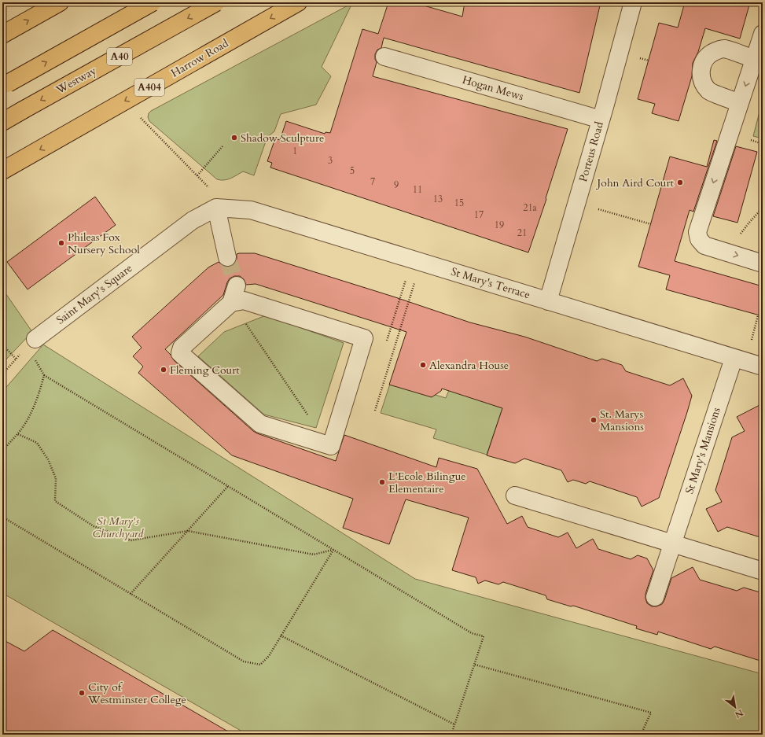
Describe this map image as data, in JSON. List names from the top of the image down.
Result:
{
  "streets": {
    "main road": [
      "A40",
      "Harrow Road",
      "Westway",
      "A404"
    ],
    "street": [
      "Hogan Mews",
      "Porteus Road",
      "St Mary's Terrace",
      "Saint Mary's Square",
      "St Mary's Mansions"
    ]
  },
  "crossings": [
    ["Hogan Mews", "Porteus Road"],
    ["Porteus Road", "St Mary's Terrace"],
    ["St Mary's Terrace", "Saint Mary's Square"],
    ["St Mary's Terrace", "St Mary's Mansions"]
  ],
  "parks": ["St Mary's Churchyard"],
  "places": [
    "Shadow Sculpture",
    "John Aird Court",
    "Phileas Fox Nursery School",
    "Alexandra House",
    "Fleming Court",
    "St. Marys Mansions",
    "L'Ecole Bilingue Elementaire",
    "City of Westminster College"
  ],
  "house_numbers": [
    "1",
    "3",
    "5",
    "7",
    "9",
    "11",
    "13",
    "15",
    "21a",
    "17",
    "19",
    "21"
  ],
  "north": "bottom right"
}
